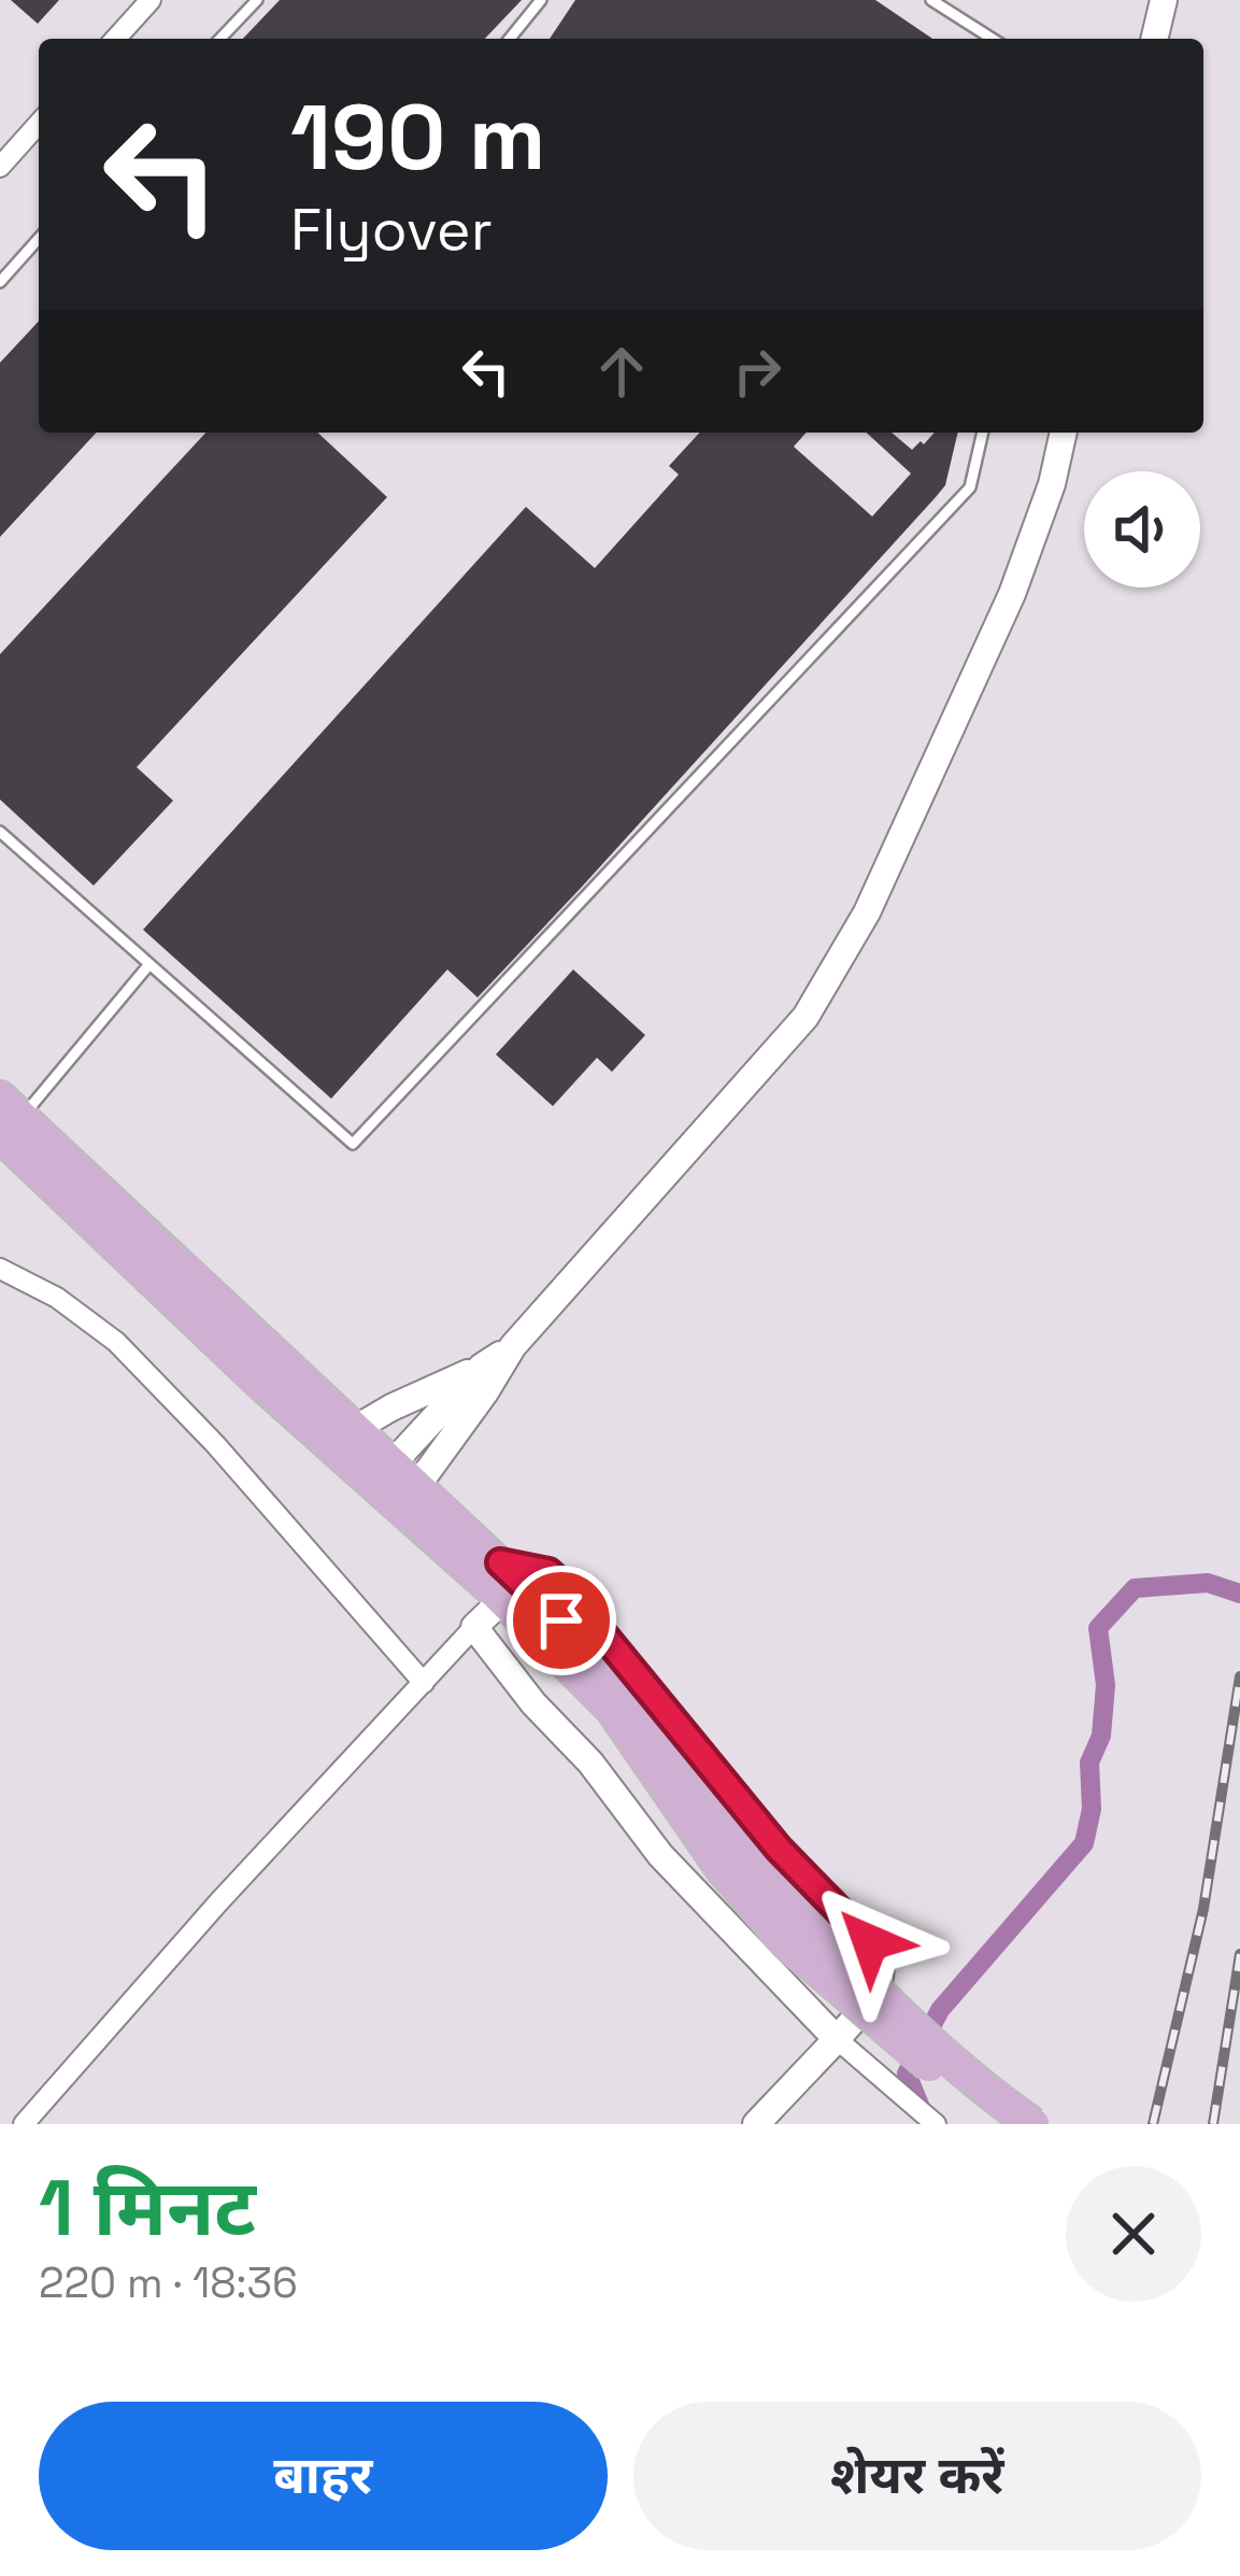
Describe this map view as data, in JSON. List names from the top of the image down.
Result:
{
  "page": {
    "turn": ["190 m", "Flyover"],
    "heading": ["1 मिनट", "220 m · 18:36"],
    "buttons": ["बाहर", "शेयर करें"]
  }
}
